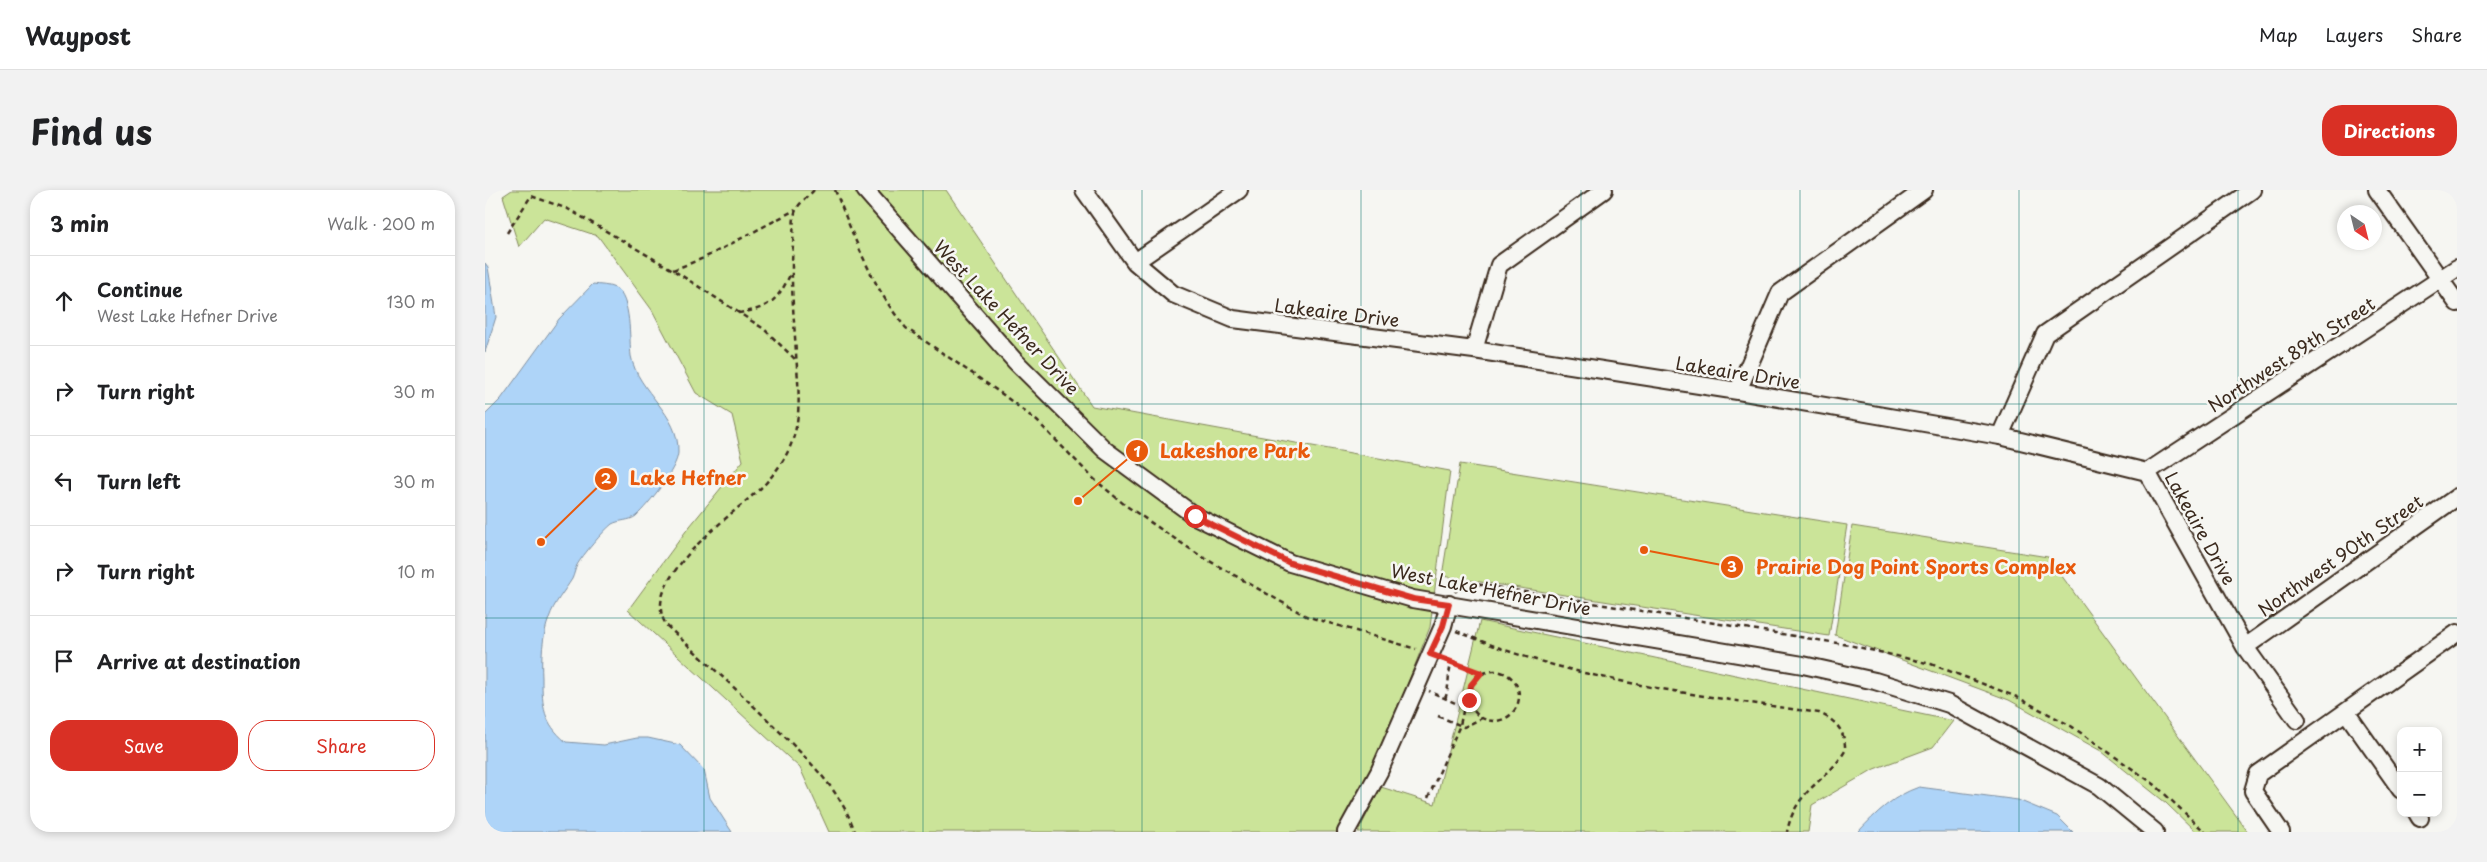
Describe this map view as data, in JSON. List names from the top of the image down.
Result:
{
  "streets": {
    "street": [
      "Lakeaire Drive",
      "West Lake Hefner Drive",
      "Northwest 89th Street",
      "Northwest 90th Street"
    ]
  },
  "crossings": [
    ["Lakeaire Drive", "Northwest 89th Street"],
    ["Lakeaire Drive", "Northwest 90th Street"]
  ],
  "places": ["Lakeshore Park", "Lake Hefner", "Prairie Dog Point Sports Complex"],
  "north": "bottom right",
  "page": {
    "header": "Waypost",
    "nav": ["Map", "Layers", "Share"],
    "title": "Find us",
    "buttons": [
      "Directions",
      ["Save", "Share"]
    ],
    "heading": ["3 min", "Walk · 200 m"],
    "list": [
      ["Continue", "West Lake Hefner Drive", "130 m"],
      ["Turn right", "30 m"],
      ["Turn left", "30 m"],
      ["Turn right", "10 m"],
      "Arrive at destination"
    ],
    "map_buttons": ["+", "−"]
  }
}
